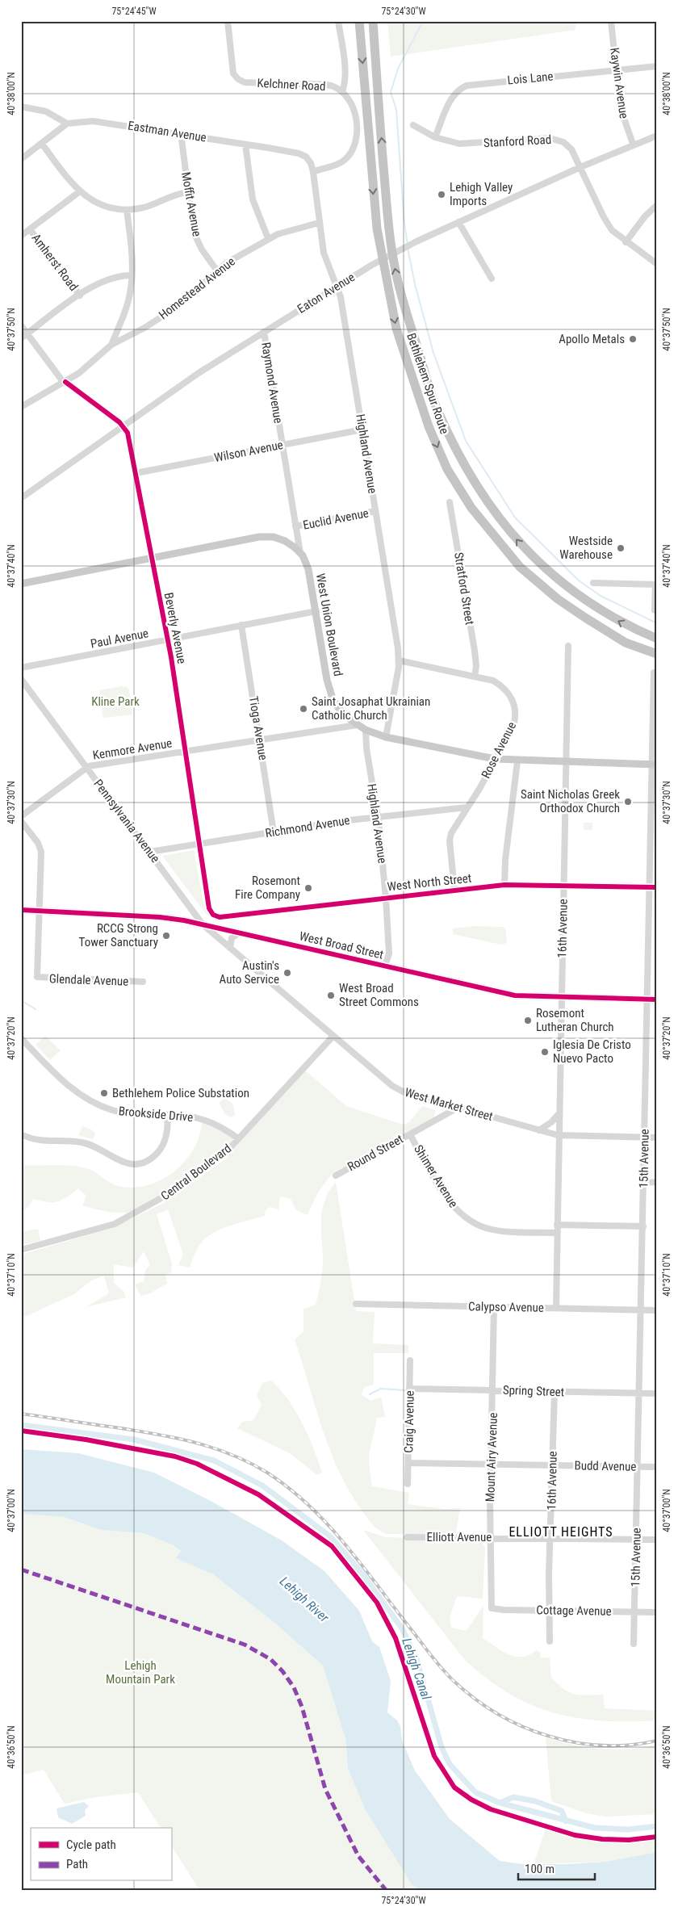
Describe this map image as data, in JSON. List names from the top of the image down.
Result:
{
  "streets": {
    "highway": ["Bethlehem Spur Route"],
    "main road": ["West Union Boulevard", "West Broad Street"],
    "street": [
      "Lois Lane",
      "Kaywin Avenue",
      "Kelchner Road",
      "Eastman Avenue",
      "Stanford Road",
      "Moffit Avenue",
      "Amherst Road",
      "Homestead Avenue",
      "Eaton Avenue",
      "Raymond Avenue",
      "Wilson Avenue",
      "Highland Avenue",
      "Euclid Avenue",
      "Stratford Street",
      "Beverly Avenue",
      "Paul Avenue",
      "Tioga Avenue",
      "Kenmore Avenue",
      "Rose Avenue",
      "Pennsylvania Avenue",
      "Richmond Avenue",
      "West North Street",
      "16th Avenue",
      "Glendale Avenue",
      "West Market Street",
      "Brookside Drive",
      "Round Street",
      "15th Avenue",
      "Central Boulevard",
      "Shimer Avenue",
      "Calypso Avenue",
      "Spring Street",
      "Craig Avenue",
      "Mount Airy Avenue",
      "Budd Avenue",
      "Elliott Avenue",
      "Cottage Avenue"
    ]
  },
  "crossings": [
    ["Lois Lane", "Kaywin Avenue"],
    ["Lois Lane", "Stanford Road"],
    ["Kaywin Avenue", "Eaton Avenue"],
    ["Kelchner Road", "Eastman Avenue"],
    ["Kelchner Road", "Highland Avenue"],
    ["Eastman Avenue", "Moffit Avenue"],
    ["Eastman Avenue", "Highland Avenue"],
    ["Stanford Road", "Eaton Avenue"],
    ["Moffit Avenue", "Homestead Avenue"],
    ["Homestead Avenue", "Highland Avenue"],
    ["Eaton Avenue", "Raymond Avenue"],
    ["Eaton Avenue", "Highland Avenue"],
    ["Eaton Avenue", "Beverly Avenue"],
    ["Raymond Avenue", "Wilson Avenue"],
    ["Raymond Avenue", "Euclid Avenue"],
    ["Raymond Avenue", "West Union Boulevard"],
    ["Wilson Avenue", "Highland Avenue"],
    ["Wilson Avenue", "Beverly Avenue"],
    ["Highland Avenue", "Euclid Avenue"],
    ["Highland Avenue", "West Union Boulevard"],
    ["Highland Avenue", "Rose Avenue"],
    ["Highland Avenue", "Richmond Avenue"],
    ["Highland Avenue", "West North Street"],
    ["Highland Avenue", "West Broad Street"],
    ["Stratford Street", "Rose Avenue"],
    ["West Union Boulevard", "Beverly Avenue"],
    ["West Union Boulevard", "Paul Avenue"],
    ["West Union Boulevard", "Kenmore Avenue"],
    ["West Union Boulevard", "Rose Avenue"],
    ["West Union Boulevard", "16th Avenue"],
    ["West Union Boulevard", "15th Avenue"],
    ["Beverly Avenue", "Paul Avenue"],
    ["Beverly Avenue", "Kenmore Avenue"],
    ["Beverly Avenue", "Richmond Avenue"],
    ["Beverly Avenue", "West North Street"],
    ["Paul Avenue", "Tioga Avenue"],
    ["Tioga Avenue", "Kenmore Avenue"],
    ["Tioga Avenue", "Richmond Avenue"],
    ["Kenmore Avenue", "Pennsylvania Avenue"],
    ["Rose Avenue", "Richmond Avenue"],
    ["Rose Avenue", "West North Street"],
    ["Pennsylvania Avenue", "Richmond Avenue"],
    ["Pennsylvania Avenue", "West Broad Street"],
    ["Pennsylvania Avenue", "West Market Street"],
    ["West North Street", "16th Avenue"],
    ["West North Street", "15th Avenue"],
    ["16th Avenue", "West Broad Street"],
    ["16th Avenue", "West Market Street"],
    ["16th Avenue", "Shimer Avenue"],
    ["16th Avenue", "Calypso Avenue"],
    ["16th Avenue", "Spring Street"],
    ["16th Avenue", "Budd Avenue"],
    ["16th Avenue", "Elliott Avenue"],
    ["16th Avenue", "Cottage Avenue"],
    ["West Broad Street", "Glendale Avenue"],
    ["West Broad Street", "West Market Street"],
    ["West Broad Street", "15th Avenue"],
    ["West Market Street", "Round Street"],
    ["West Market Street", "15th Avenue"],
    ["West Market Street", "Central Boulevard"],
    ["Brookside Drive", "Central Boulevard"],
    ["Round Street", "Shimer Avenue"],
    ["15th Avenue", "Calypso Avenue"],
    ["15th Avenue", "Spring Street"],
    ["15th Avenue", "Budd Avenue"],
    ["15th Avenue", "Elliott Avenue"],
    ["15th Avenue", "Cottage Avenue"],
    ["Calypso Avenue", "Mount Airy Avenue"],
    ["Spring Street", "Craig Avenue"],
    ["Spring Street", "Mount Airy Avenue"],
    ["Craig Avenue", "Budd Avenue"],
    ["Mount Airy Avenue", "Budd Avenue"],
    ["Mount Airy Avenue", "Elliott Avenue"],
    ["Mount Airy Avenue", "Cottage Avenue"]
  ],
  "districts": ["ELLIOTT HEIGHTS"],
  "water": ["Lehigh River", "Lehigh Canal"],
  "parks": ["Kline Park", "Lehigh Mountain Park"],
  "places": [
    "Lehigh Valley Imports",
    "Apollo Metals",
    "Westside Warehouse",
    "Saint Josaphat Ukrainian Catholic Church",
    "Saint Nicholas Greek Orthodox Church",
    "Rosemont Fire Company",
    "RCCG Strong Tower Sanctuary",
    "Austin's Auto Service",
    "West Broad Street Commons",
    "Rosemont Lutheran Church",
    "Iglesia De Cristo Nuevo Pacto",
    "Bethlehem Police Substation"
  ],
  "legend": ["Cycle path", "Path"],
  "scale_bar": "100 m",
  "coordinates": [
    "75°24'45\"W",
    "75°24'30\"W",
    "40°38'00\"N",
    "40°37'50\"N",
    "40°37'40\"N",
    "40°37'30\"N",
    "40°37'20\"N",
    "40°37'10\"N",
    "40°37'00\"N",
    "40°36'50\"N"
  ]
}
